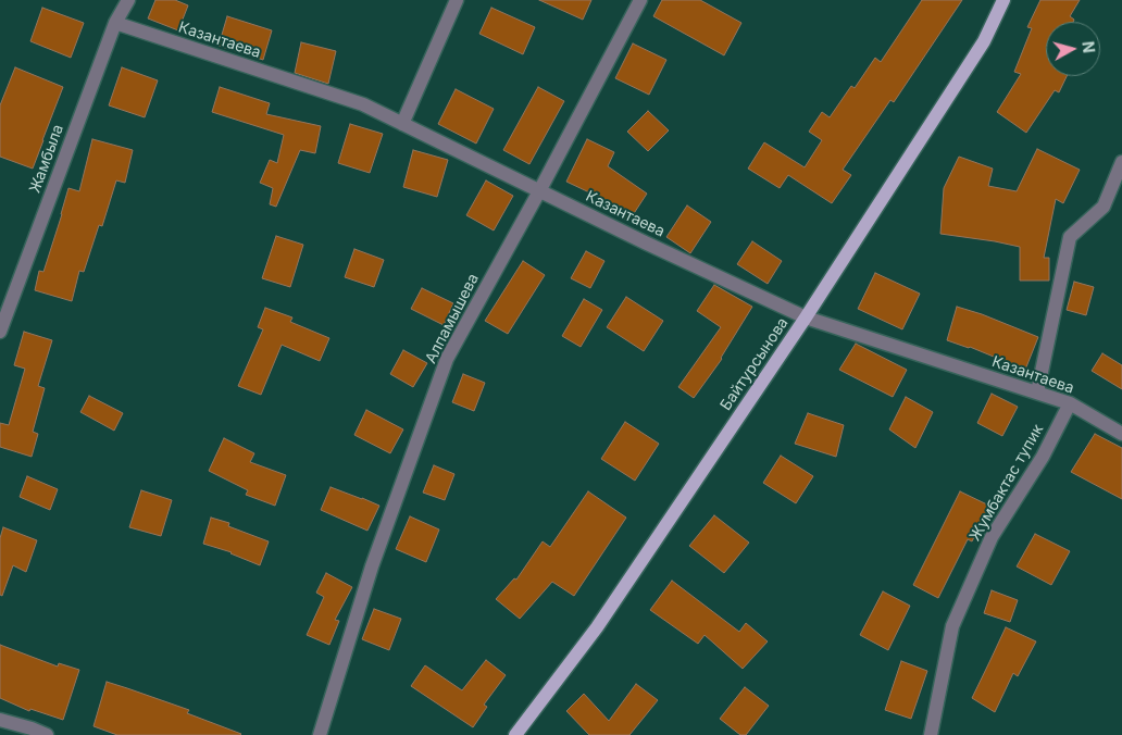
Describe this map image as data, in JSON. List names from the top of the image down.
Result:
{
  "streets": {
    "main road": ["Байтурсынова"],
    "street": [
      "Казантаева",
      "Жамбыла",
      "Алпамышева",
      "Жумбактас тупик"
    ]
  },
  "crossings": [
    ["Казантаева", "Жамбыла"],
    ["Казантаева", "Алпамышева"],
    ["Казантаева", "Байтурсынова"],
    ["Казантаева", "Жумбактас тупик"]
  ],
  "north": "right"
}
